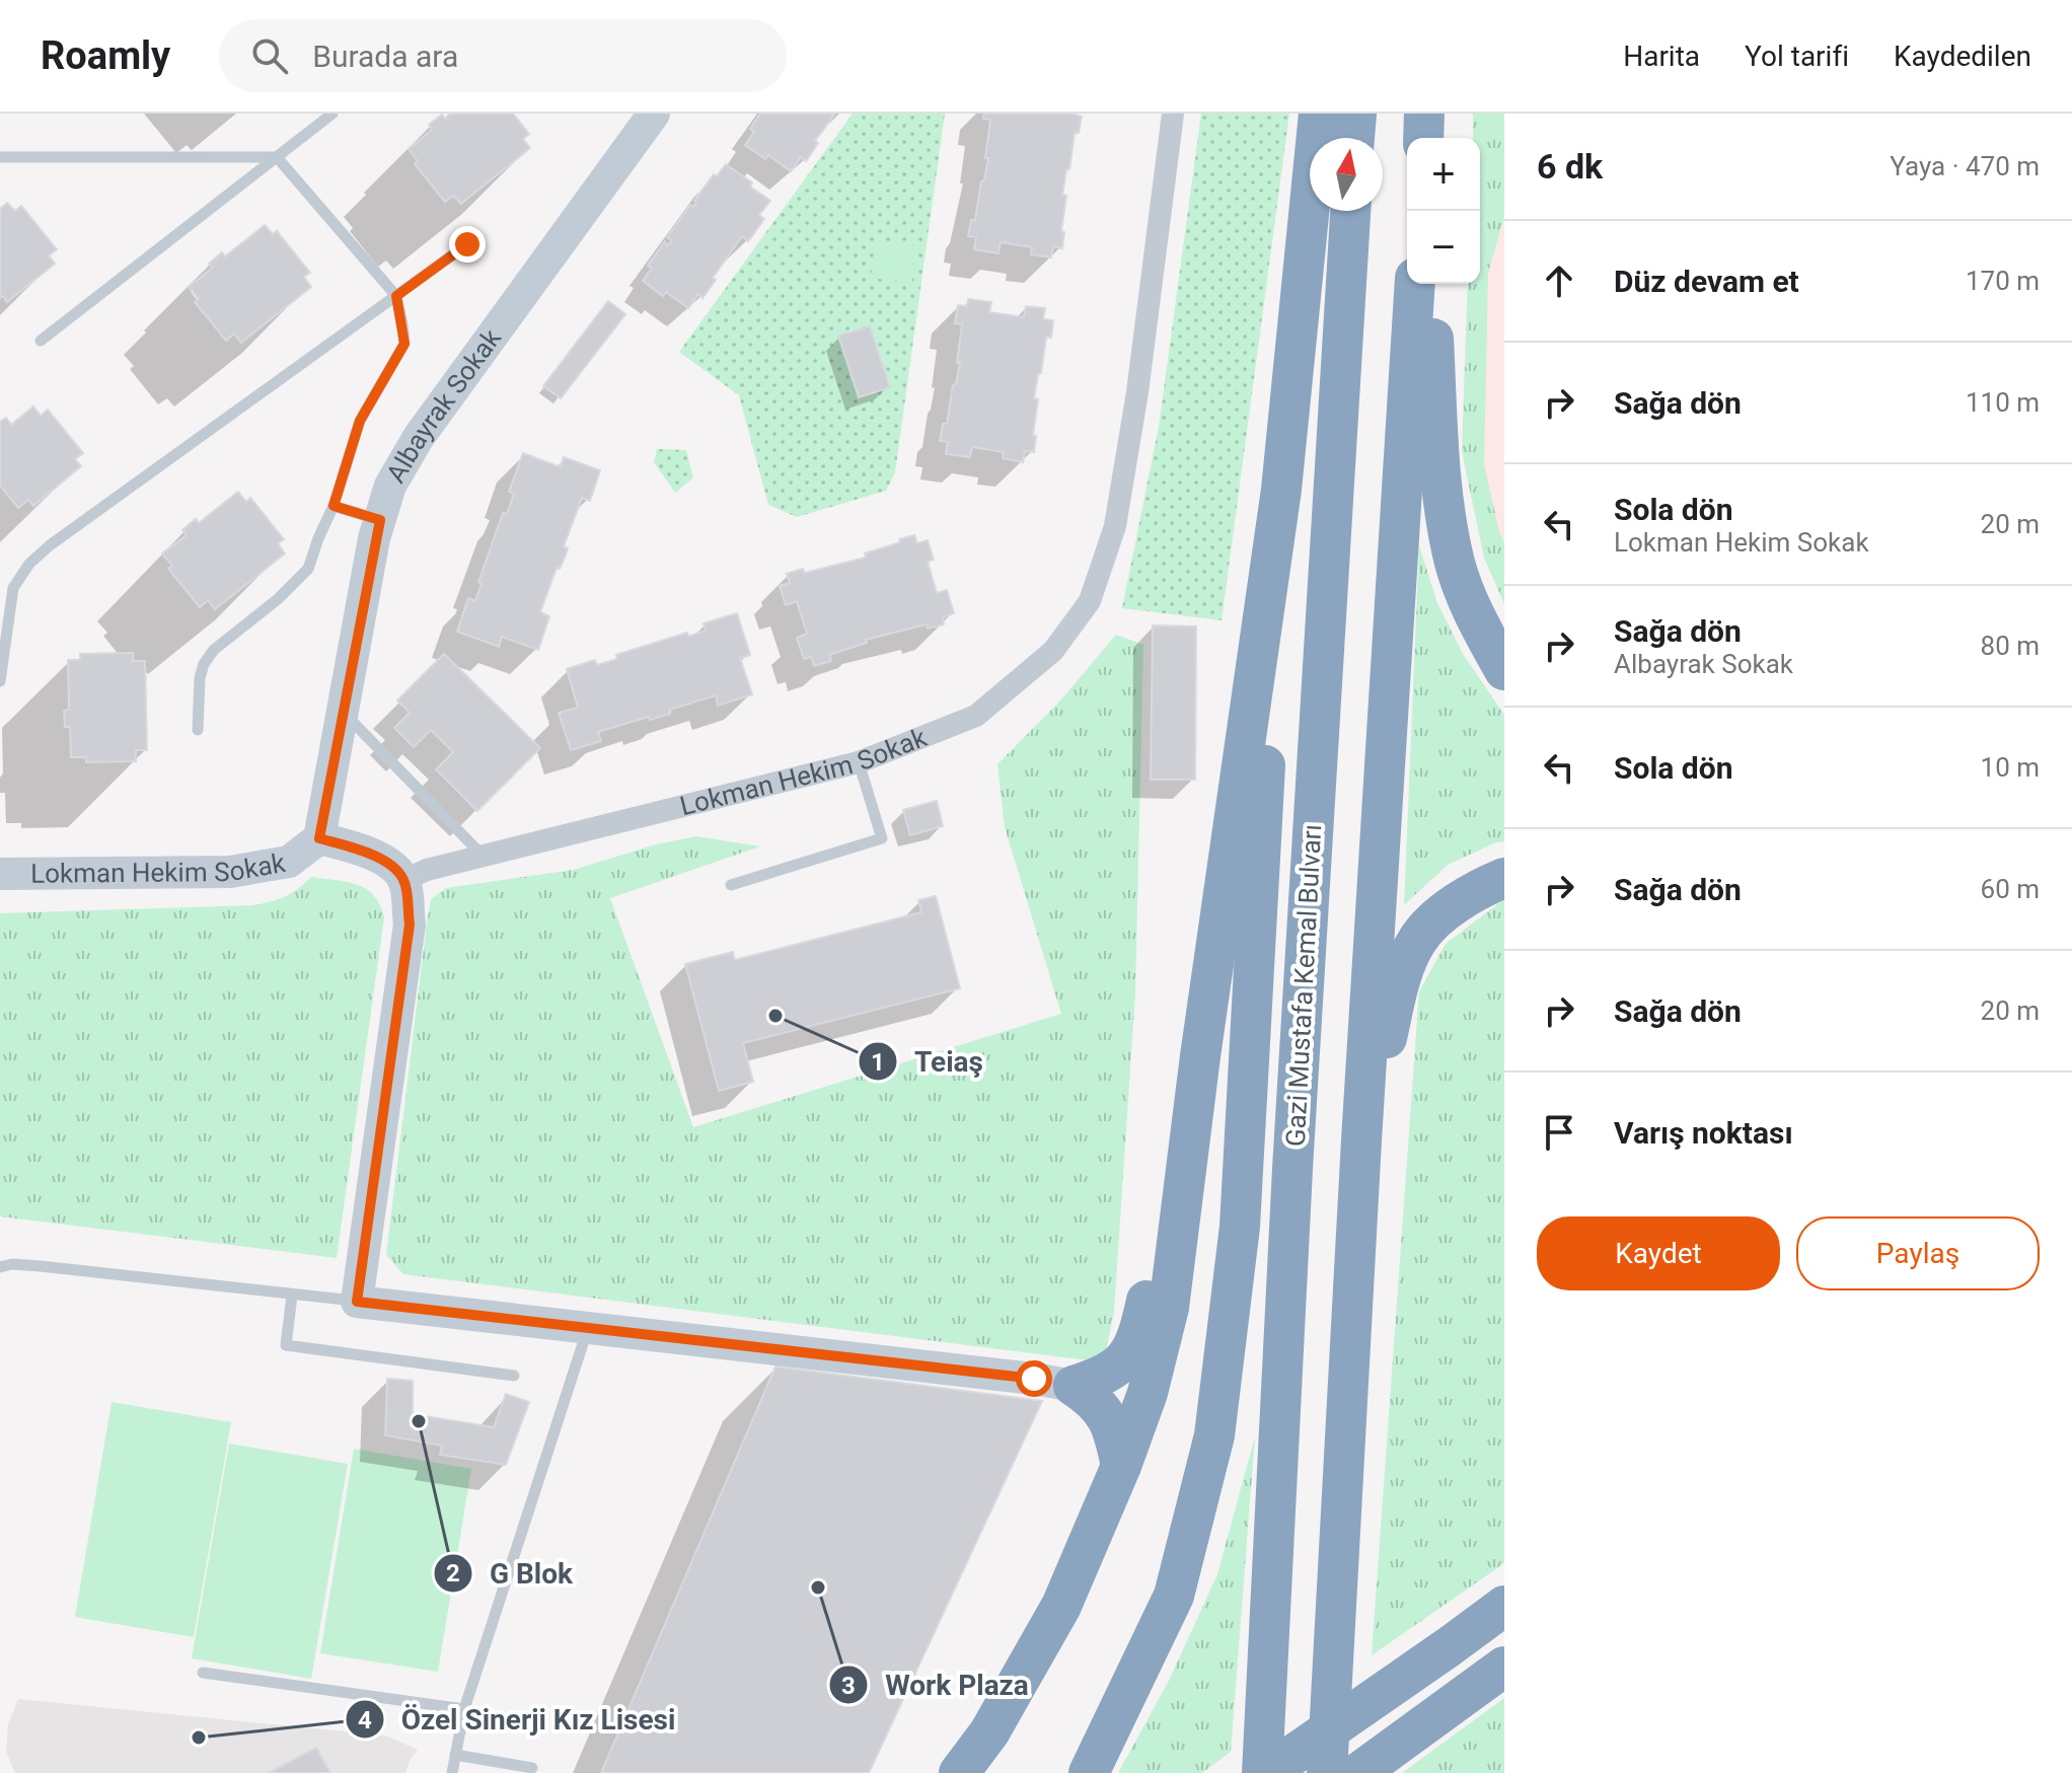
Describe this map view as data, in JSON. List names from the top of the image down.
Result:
{
  "streets": {
    "highway": ["Gazi Mustafa Kemal Bulvarı"],
    "main road": ["Albayrak Sokak", "Lokman Hekim Sokak"]
  },
  "crossings": [
    ["Albayrak Sokak", "Lokman Hekim Sokak"]
  ],
  "places": [
    "Teiaş",
    "G Blok",
    "Work Plaza",
    "Özel Sinerji Kız Lisesi"
  ],
  "north": "top",
  "page": {
    "header": "Roamly",
    "search": "Burada ara",
    "nav": ["Harita", "Yol tarifi", "Kaydedilen"],
    "heading": ["6 dk", "Yaya · 470 m"],
    "map_buttons": ["+", "−"],
    "list": [
      ["Düz devam et", "170 m"],
      ["Sağa dön", "110 m"],
      ["Sola dön", "Lokman Hekim Sokak", "20 m"],
      ["Sağa dön", "Albayrak Sokak", "80 m"],
      ["Sola dön", "10 m"],
      ["Sağa dön", "60 m"],
      ["Sağa dön", "20 m"],
      "Varış noktası"
    ],
    "buttons": ["Kaydet", "Paylaş"]
  }
}
